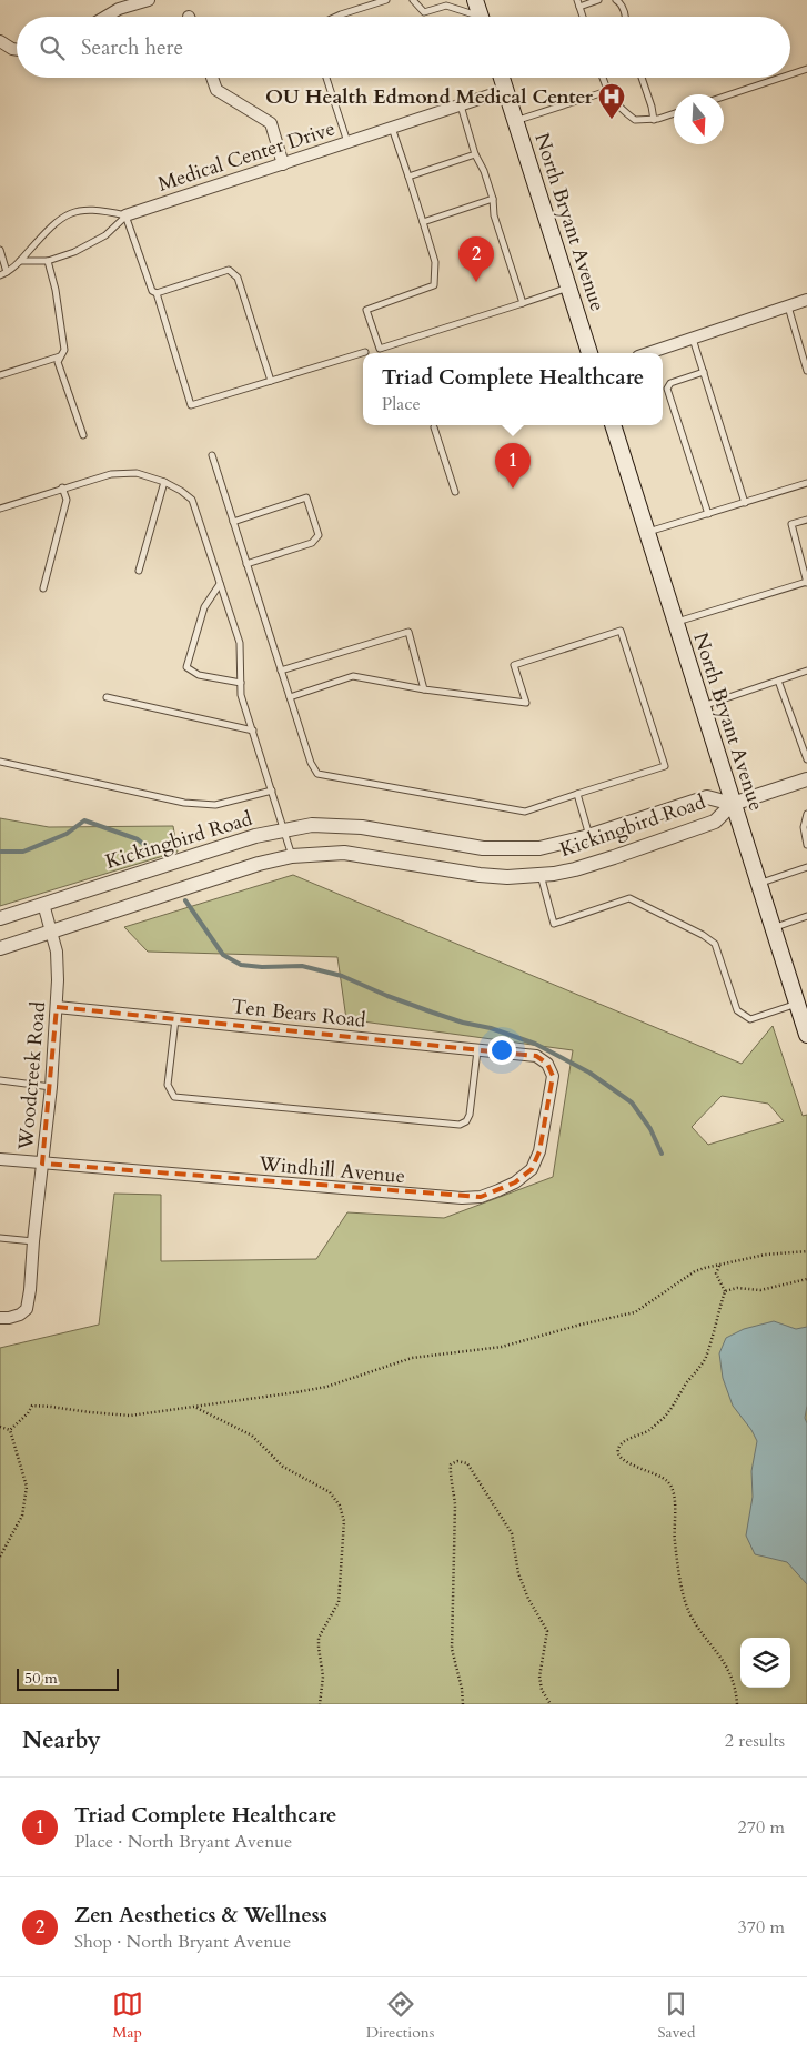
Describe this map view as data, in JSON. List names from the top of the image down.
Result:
{
  "streets": {
    "main road": ["North Bryant Avenue"],
    "street": [
      "Medical Center Drive",
      "Kickingbird Road",
      "Ten Bears Road",
      "Woodcreek Road",
      "Windhill Avenue"
    ]
  },
  "crossings": [
    ["Medical Center Drive", "North Bryant Avenue"],
    ["North Bryant Avenue", "Kickingbird Road"],
    ["Kickingbird Road", "Woodcreek Road"],
    ["Ten Bears Road", "Woodcreek Road"],
    ["Ten Bears Road", "Windhill Avenue"],
    ["Woodcreek Road", "Windhill Avenue"]
  ],
  "places": {
    "hospital": ["OU Health Edmond Medical Center"]
  },
  "scale_bar": "50 m",
  "north": "bottom",
  "page": {
    "search": "Search here",
    "pins": ["2", "1"],
    "popup": ["Triad Complete Healthcare", "Place"],
    "scale": "50 m",
    "heading": ["Nearby", "2 results"],
    "list": [
      {
        "mark": "1",
        "name": "Triad Complete Healthcare",
        "note": "Place · North Bryant Avenue",
        "value": "270 m"
      },
      {
        "mark": "2",
        "name": "Zen Aesthetics & Wellness",
        "note": "Shop · North Bryant Avenue",
        "value": "370 m"
      }
    ],
    "nav": ["Map", "Directions", "Saved"]
  }
}
